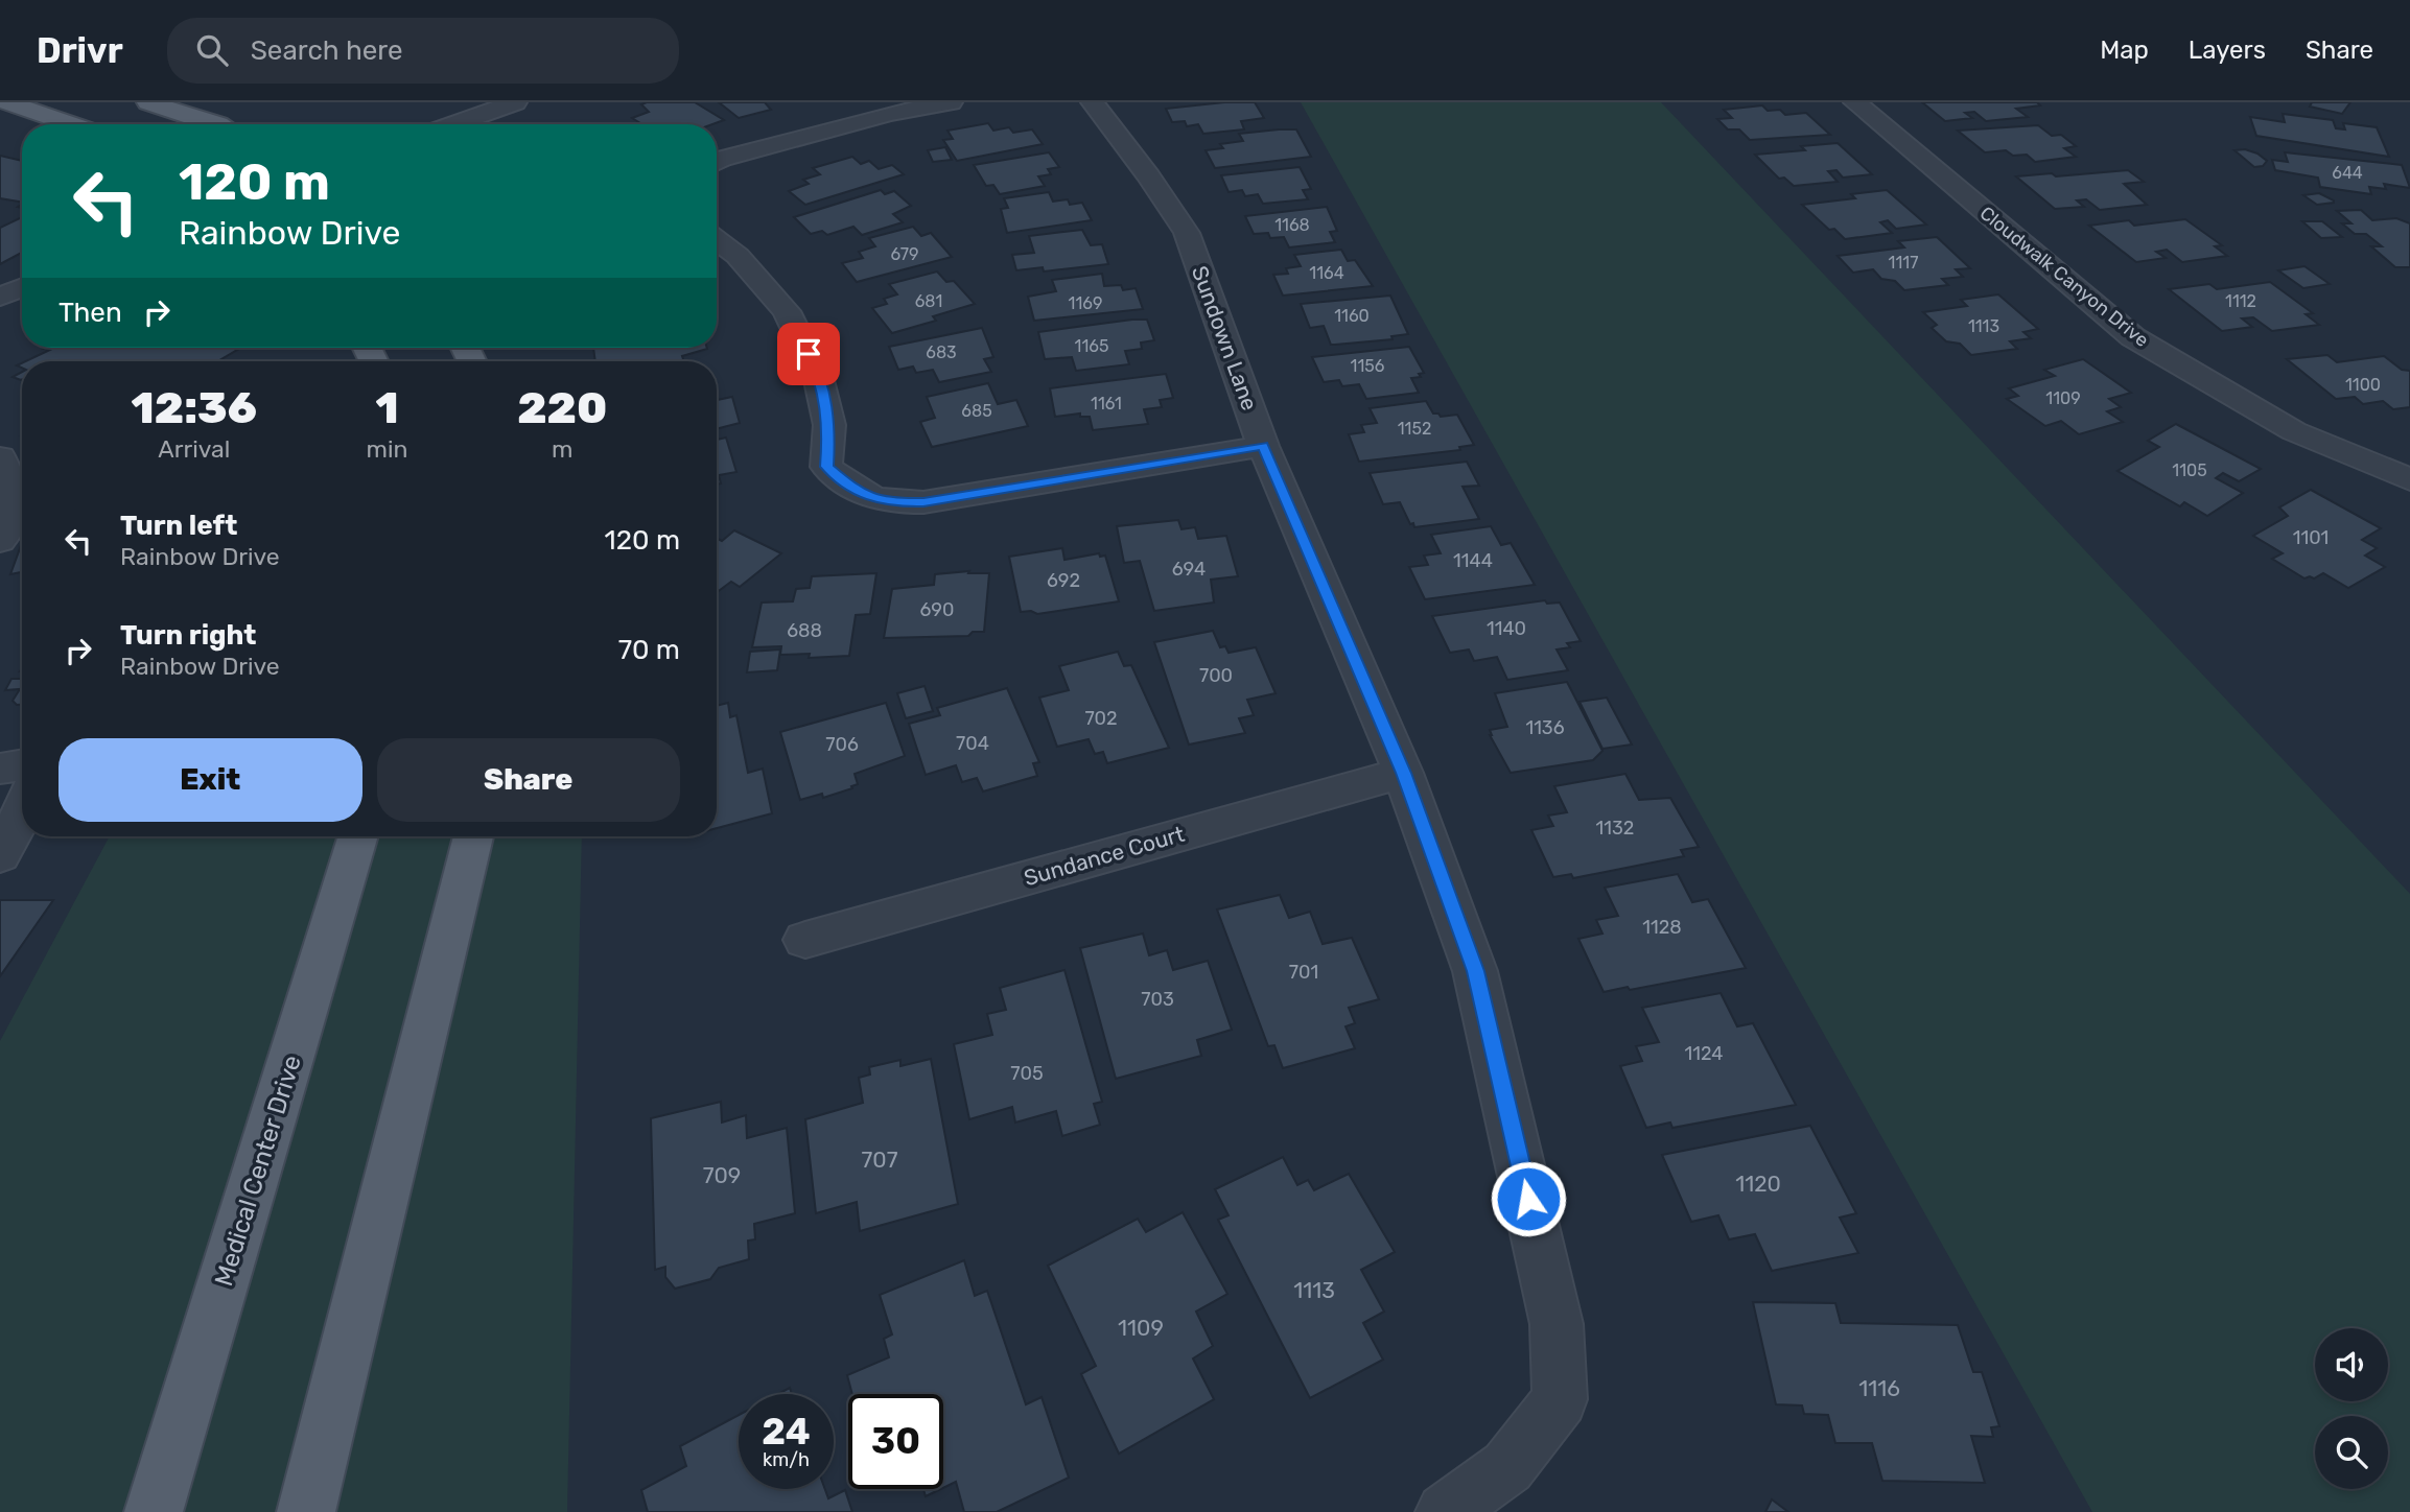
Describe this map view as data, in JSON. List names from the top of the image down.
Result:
{
  "streets": {
    "main road": ["Medical Center Drive"],
    "street": ["Cloudwalk Canyon Drive", "Sundown Lane", "Sundance Court"]
  },
  "crossings": [
    ["Sundown Lane", "Sundance Court"]
  ],
  "house_numbers": [
    "644",
    "1168",
    "679",
    "1117",
    "1164",
    "681",
    "1112",
    "1169",
    "1160",
    "1113",
    "1165",
    "683",
    "1156",
    "1100",
    "1109",
    "1161",
    "685",
    "1152",
    "1105",
    "1101",
    "1144",
    "694",
    "692",
    "690",
    "1140",
    "688",
    "700",
    "702",
    "1136",
    "704",
    "706",
    "1132",
    "1128",
    "701",
    "703",
    "1124",
    "705",
    "707",
    "709",
    "1120",
    "1113",
    "1109",
    "1116"
  ],
  "page": {
    "header": "Drivr",
    "search": "Search here",
    "nav": ["Map", "Layers", "Share"],
    "turn": ["120 m", "Rainbow Drive"],
    "then": "Then",
    "eta": [
      "12:36",
      "Arrival",
      "1",
      "min",
      "220",
      "m"
    ],
    "list": [
      {
        "name": "Turn left",
        "note": "Rainbow Drive",
        "value": "120 m"
      },
      {
        "name": "Turn right",
        "note": "Rainbow Drive",
        "value": "70 m"
      }
    ],
    "buttons": ["Exit", "Share"],
    "speed": "24 km/h",
    "limit": "30"
  }
}
